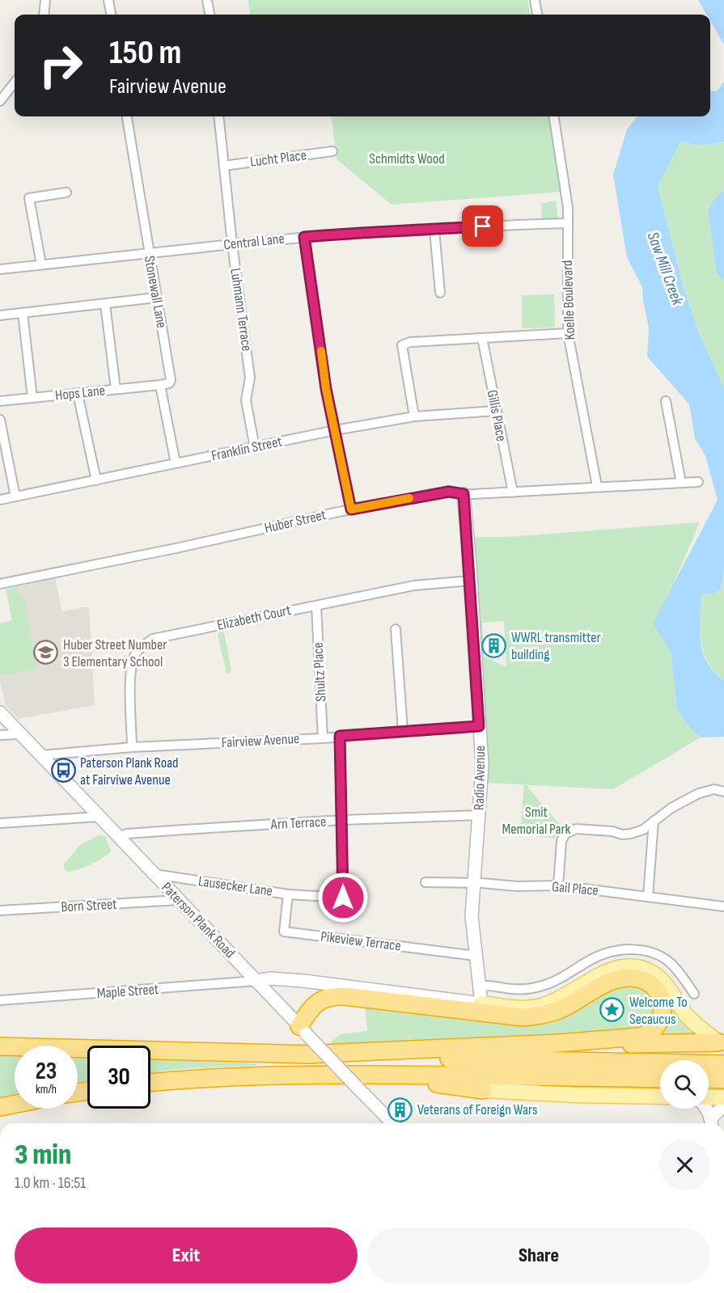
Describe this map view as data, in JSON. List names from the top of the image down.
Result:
{
  "streets": {
    "street": [
      "Lucht Place",
      "Central Lane",
      "Stonewall Lane",
      "Koelle Boulevard",
      "Luhmann Terrace",
      "Hops Lane",
      "Gillis Place",
      "Franklin Street",
      "Huber Street",
      "Elizabeth Court",
      "Shultz Place",
      "Fairview Avenue",
      "Radio Avenue",
      "Arn Terrace",
      "Lausecker Lane",
      "Gail Place",
      "Born Street",
      "Paterson Plank Road",
      "Pikeview Terrace",
      "Maple Street"
    ]
  },
  "crossings": [
    ["Lucht Place", "Luhmann Terrace"],
    ["Central Lane", "Stonewall Lane"],
    ["Central Lane", "Koelle Boulevard"],
    ["Central Lane", "Luhmann Terrace"],
    ["Stonewall Lane", "Hops Lane"],
    ["Koelle Boulevard", "Huber Street"],
    ["Luhmann Terrace", "Franklin Street"],
    ["Gillis Place", "Franklin Street"],
    ["Gillis Place", "Huber Street"],
    ["Huber Street", "Radio Avenue"],
    ["Elizabeth Court", "Shultz Place"],
    ["Elizabeth Court", "Fairview Avenue"],
    ["Elizabeth Court", "Radio Avenue"],
    ["Shultz Place", "Fairview Avenue"],
    ["Fairview Avenue", "Radio Avenue"],
    ["Fairview Avenue", "Paterson Plank Road"],
    ["Radio Avenue", "Arn Terrace"],
    ["Radio Avenue", "Gail Place"],
    ["Radio Avenue", "Pikeview Terrace"],
    ["Arn Terrace", "Lausecker Lane"],
    ["Arn Terrace", "Paterson Plank Road"],
    ["Lausecker Lane", "Paterson Plank Road"],
    ["Lausecker Lane", "Pikeview Terrace"],
    ["Born Street", "Paterson Plank Road"],
    ["Paterson Plank Road", "Maple Street"]
  ],
  "water": ["Saw Mill Creek"],
  "parks": ["Schmidts Wood", "Smit Memorial Park"],
  "places": {
    "building": ["WWRL transmitter building", "Veterans of Foreign Wars"],
    "school or university": ["Huber Street Number 3 Elementary School"],
    "bus stop": ["Paterson Plank Road at Fairviwe Avenue"],
    "place": ["Welcome To Secaucus"]
  },
  "page": {
    "turn": ["150 m", "Fairview Avenue"],
    "speed": "23 km/h",
    "limit": "30",
    "heading": ["3 min", "1.0 km · 16:51"],
    "buttons": ["Exit", "Share"]
  }
}
